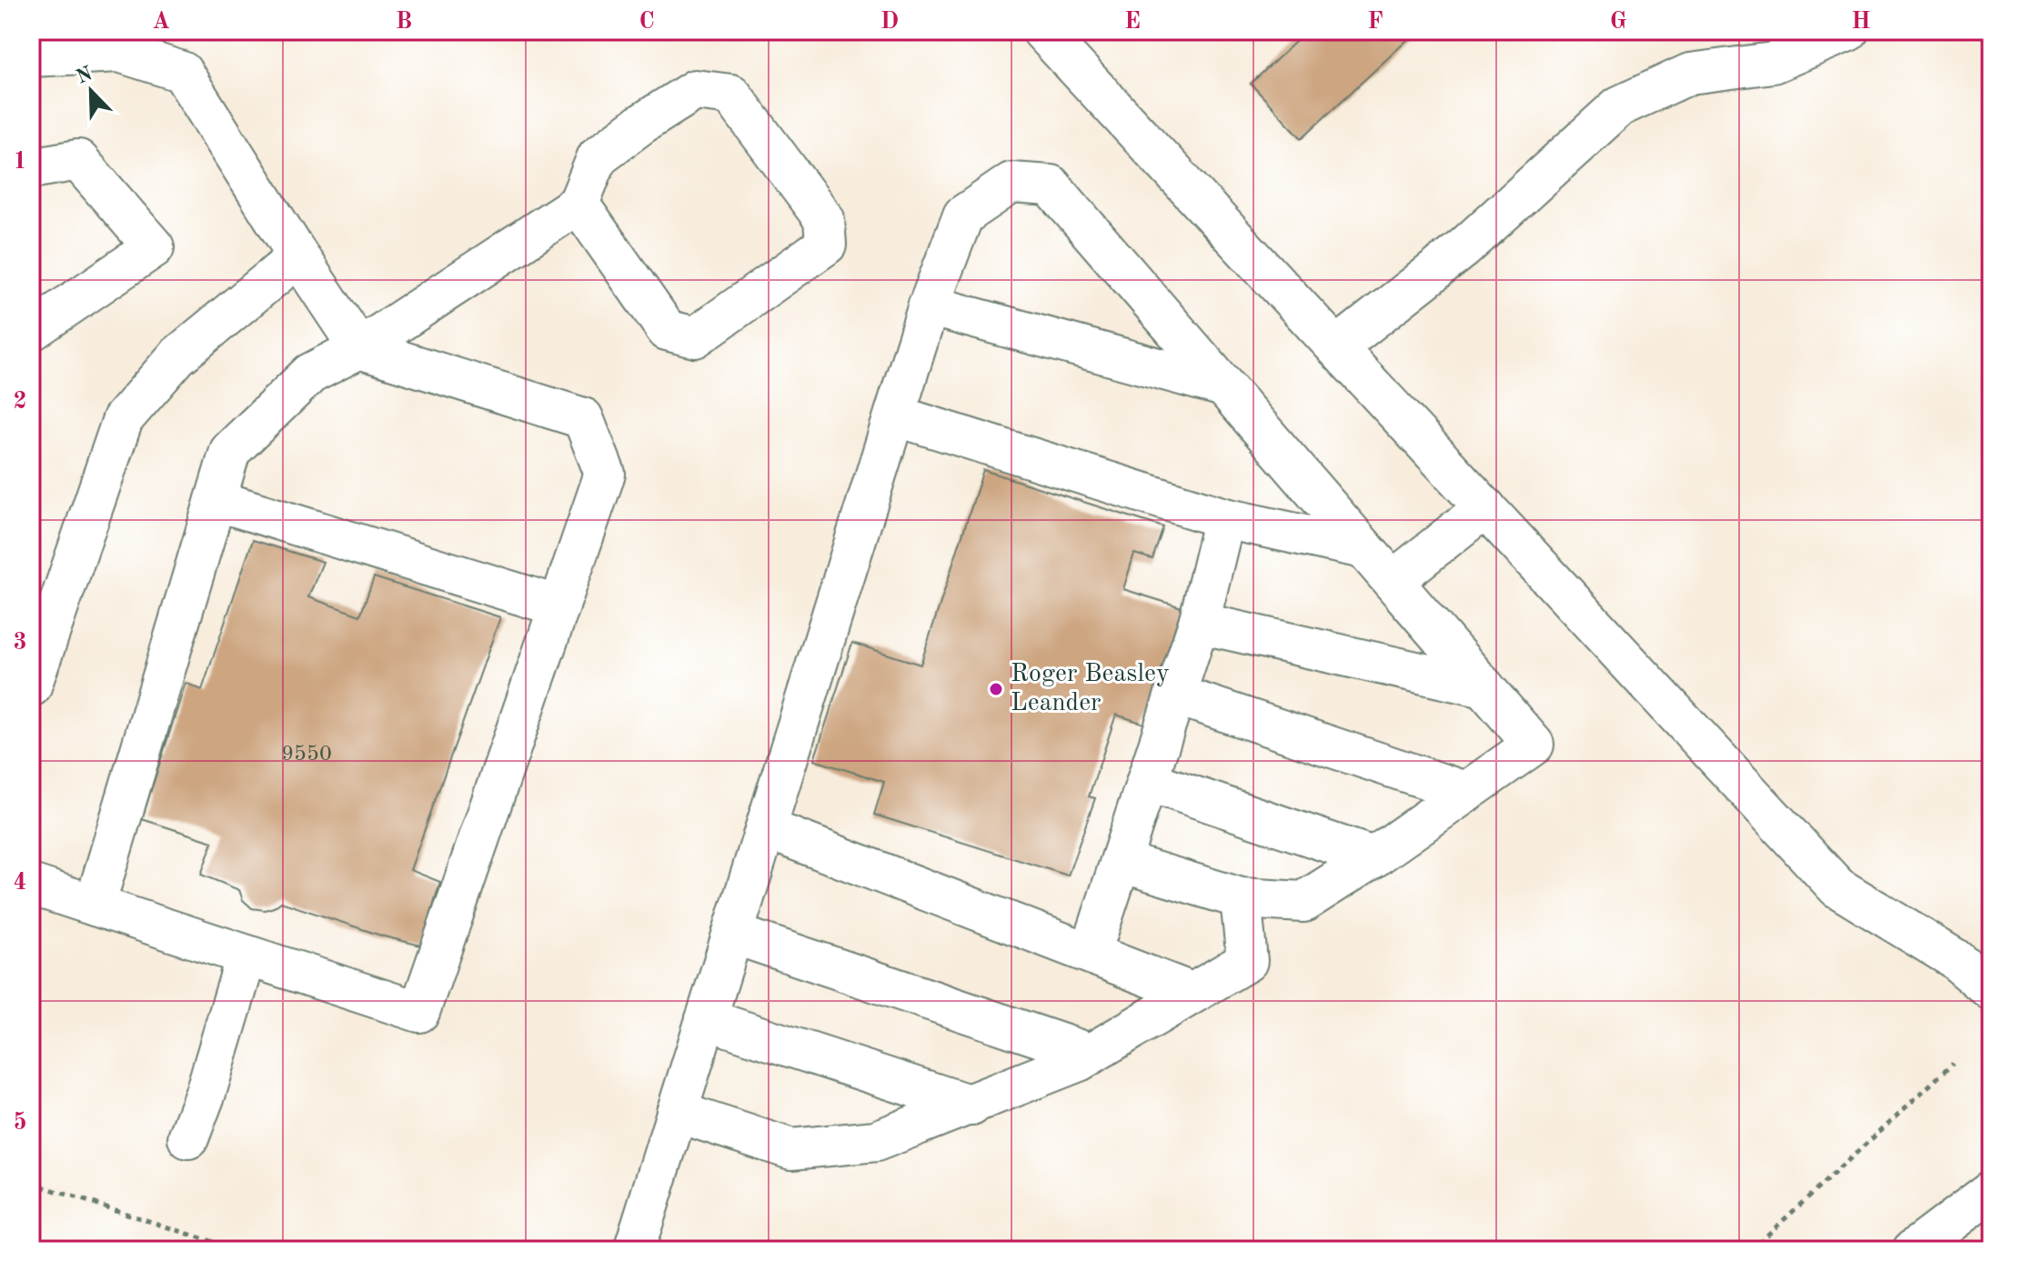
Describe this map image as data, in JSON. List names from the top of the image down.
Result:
{
  "places": ["Roger Beasley Leander"],
  "house_numbers": ["9550"],
  "north": "top left",
  "grid": {
    "columns": [
      "A",
      "B",
      "C",
      "D",
      "E",
      "F",
      "G",
      "H"
    ],
    "rows": [
      "1",
      "2",
      "3",
      "4",
      "5"
    ]
  }
}
